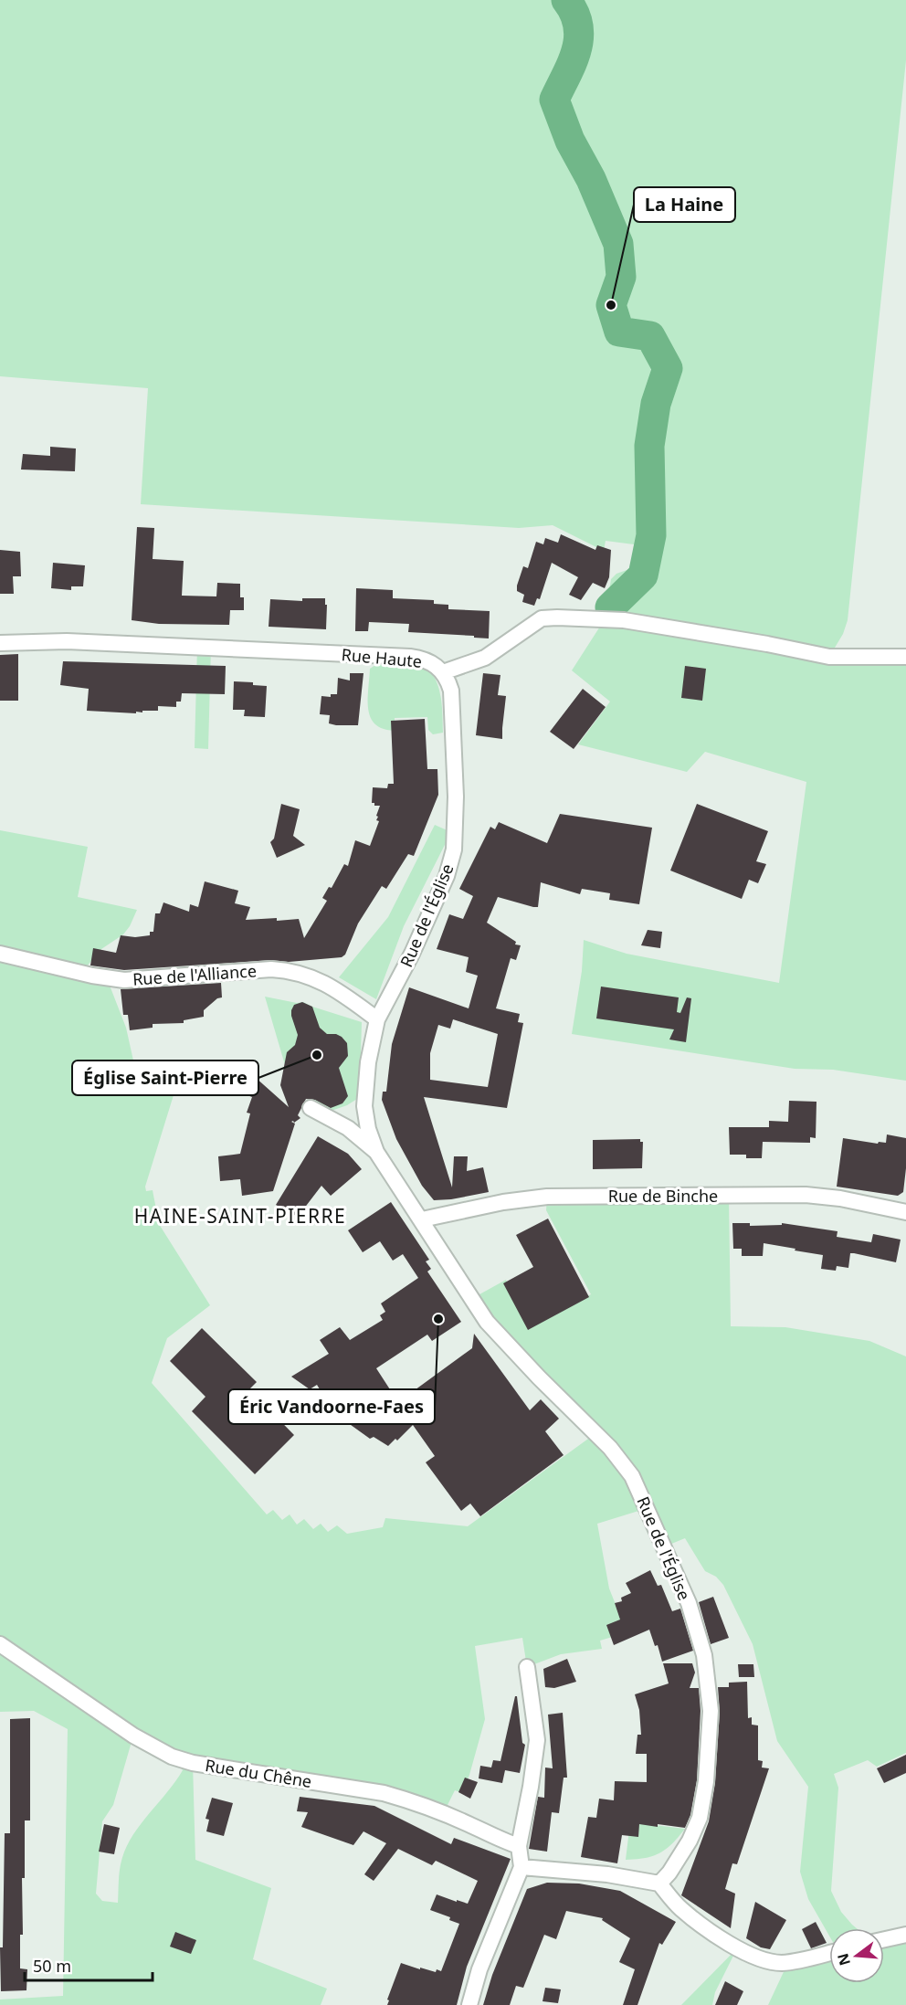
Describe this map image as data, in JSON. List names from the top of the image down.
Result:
{
  "streets": {
    "street": [
      "Rue Haute",
      "Rue de l'Église",
      "Rue de l'Alliance",
      "Rue de Binche",
      "Rue du Chêne"
    ]
  },
  "crossings": [
    ["Rue Haute", "Rue de l'Église"],
    ["Rue de l'Église", "Rue de l'Alliance"],
    ["Rue de l'Église", "Rue de Binche"]
  ],
  "districts": ["HAINE-SAINT-PIERRE"],
  "places": ["La Haine", "Église Saint-Pierre", "Éric Vandoorne-Faes"],
  "scale_bar": "50 m",
  "north": "left"
}
